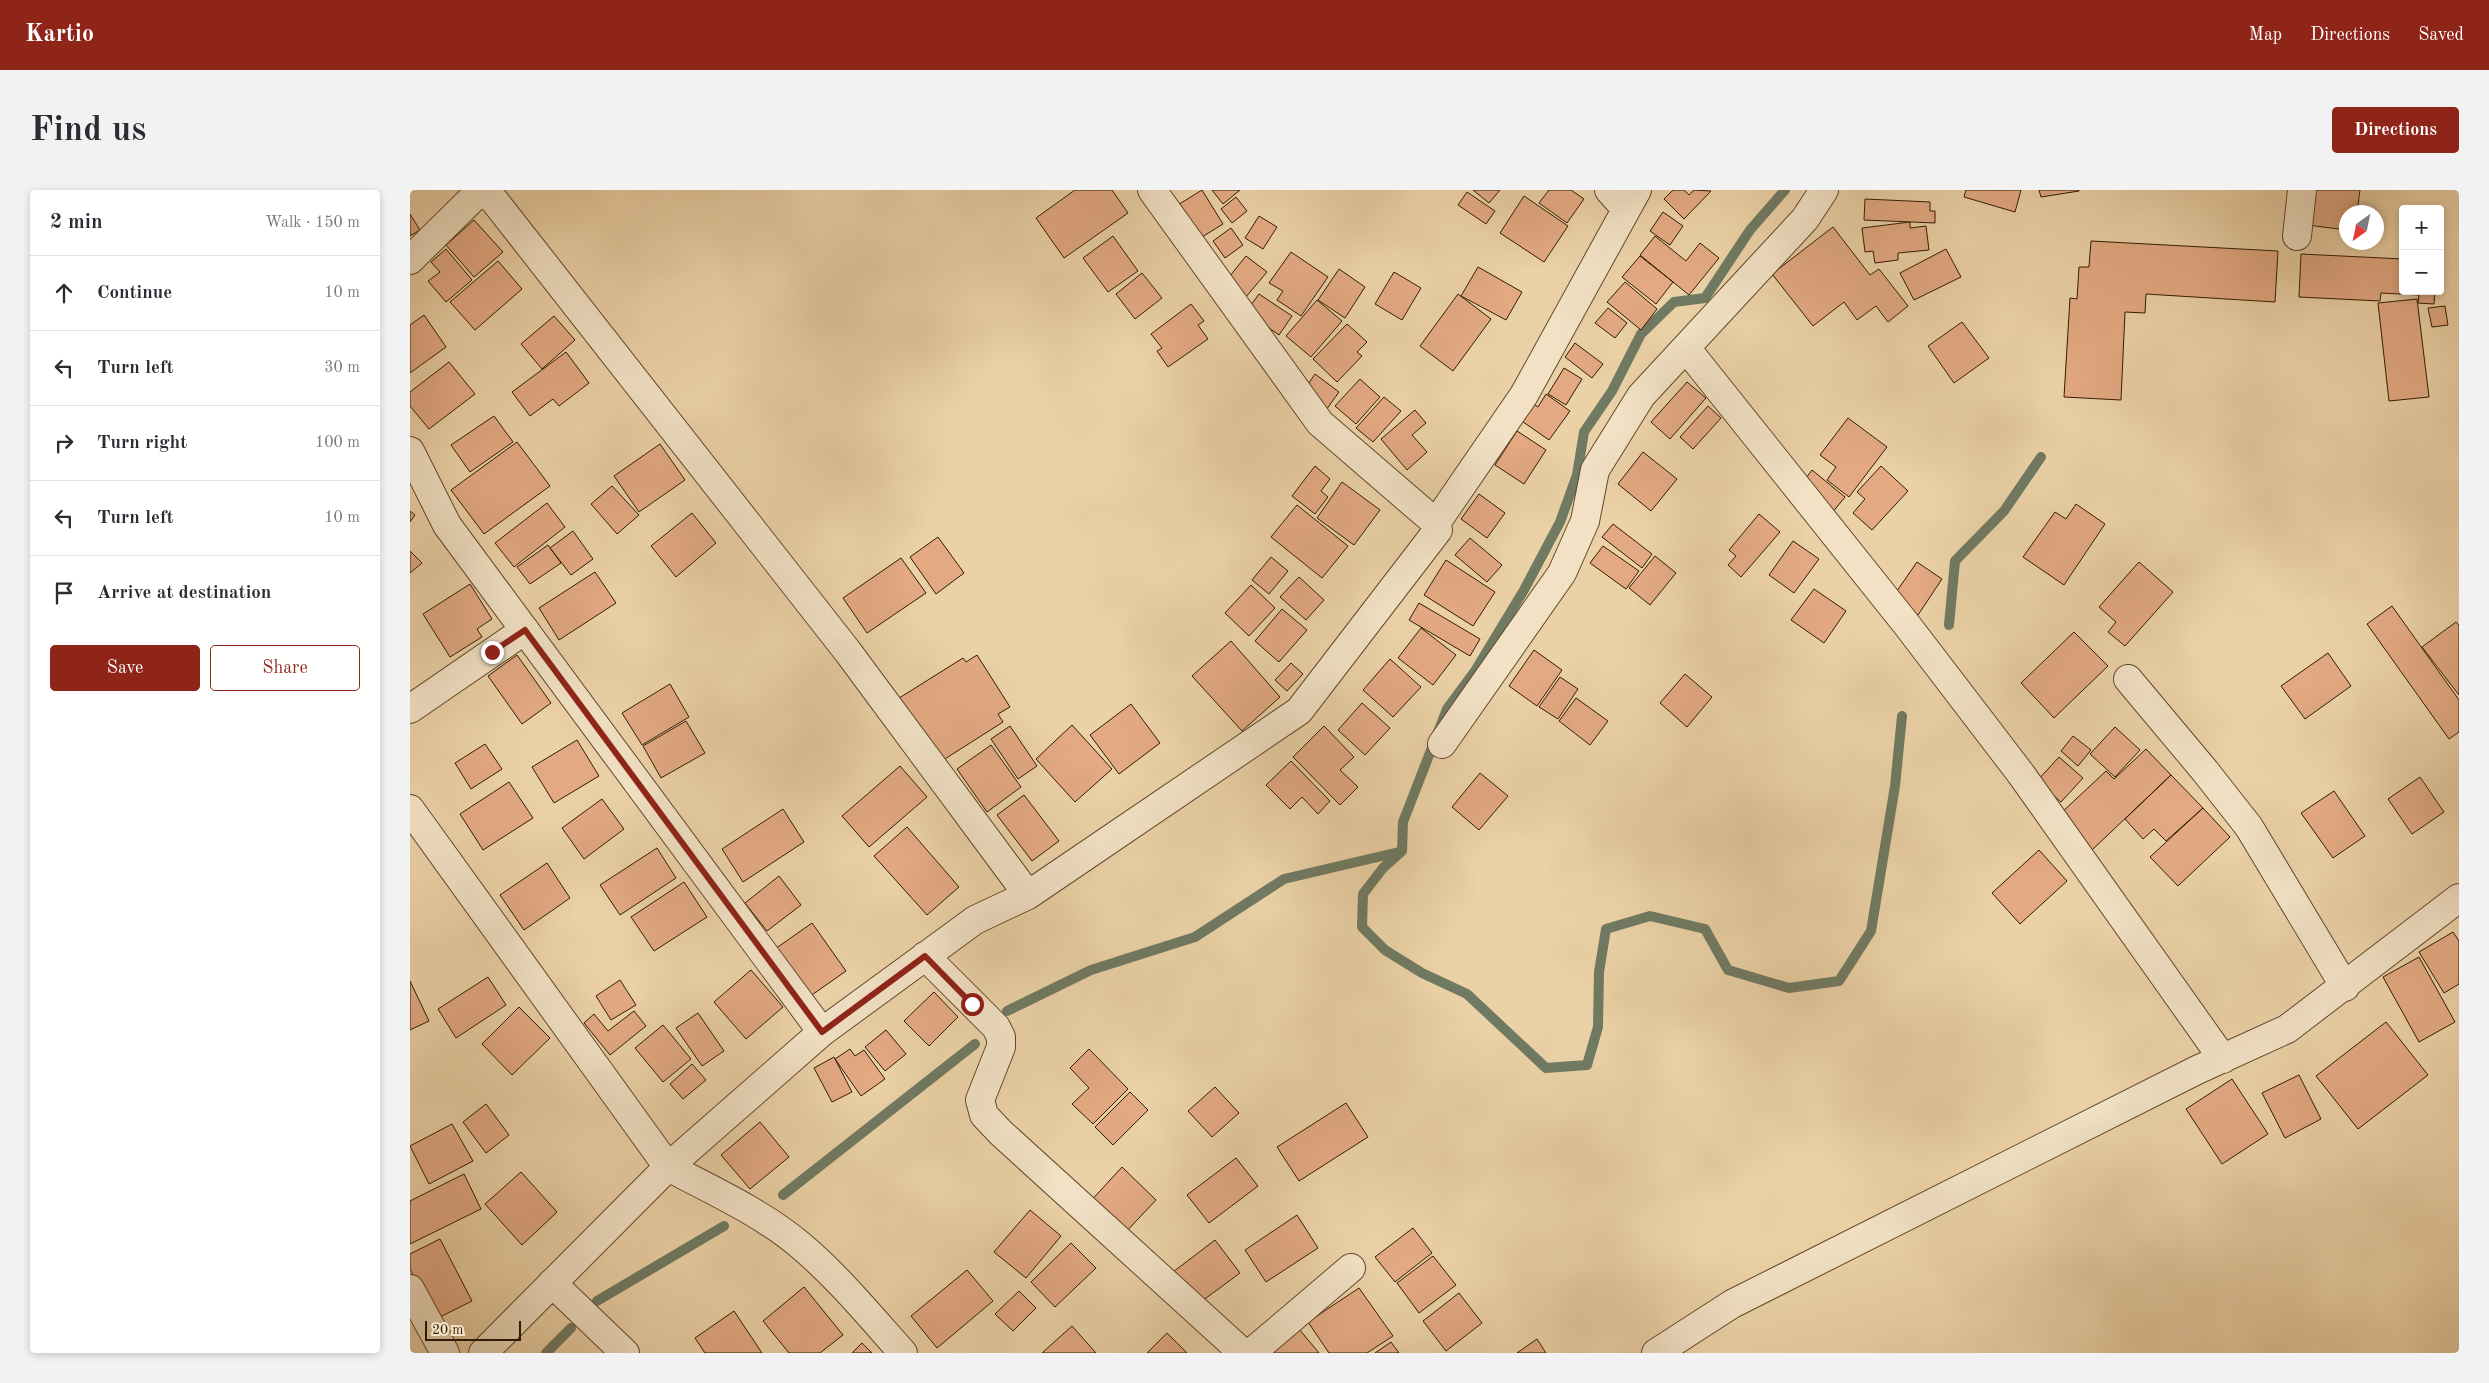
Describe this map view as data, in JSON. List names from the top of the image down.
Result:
{
  "scale_bar": "20 m",
  "north": "bottom left",
  "page": {
    "header": "Kartio",
    "nav": ["Map", "Directions", "Saved"],
    "buttons": [
      "Directions",
      ["Save", "Share"]
    ],
    "title": "Find us",
    "heading": ["2 min", "Walk · 150 m"],
    "map_buttons": ["+", "−"],
    "list": [
      ["Continue", "10 m"],
      ["Turn left", "30 m"],
      ["Turn right", "100 m"],
      ["Turn left", "10 m"],
      "Arrive at destination"
    ],
    "scale": "20 m"
  }
}
